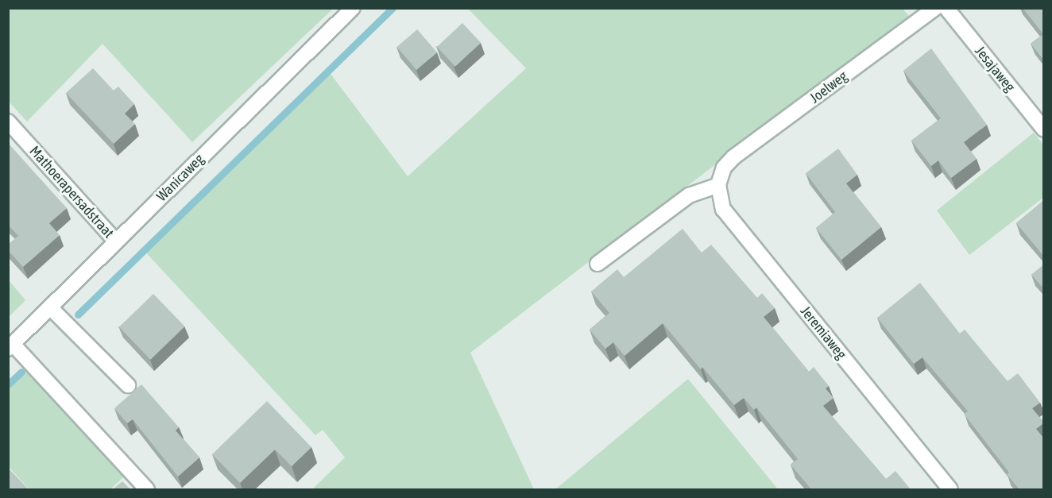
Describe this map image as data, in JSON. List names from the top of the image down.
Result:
{
  "streets": {
    "street": [
      "Jesajaweg",
      "Joelweg",
      "Wanicaweg",
      "Mathoerapersadstraat",
      "Jeremiaweg"
    ]
  },
  "crossings": [
    ["Joelweg", "Jeremiaweg"],
    ["Wanicaweg", "Mathoerapersadstraat"]
  ]
}
